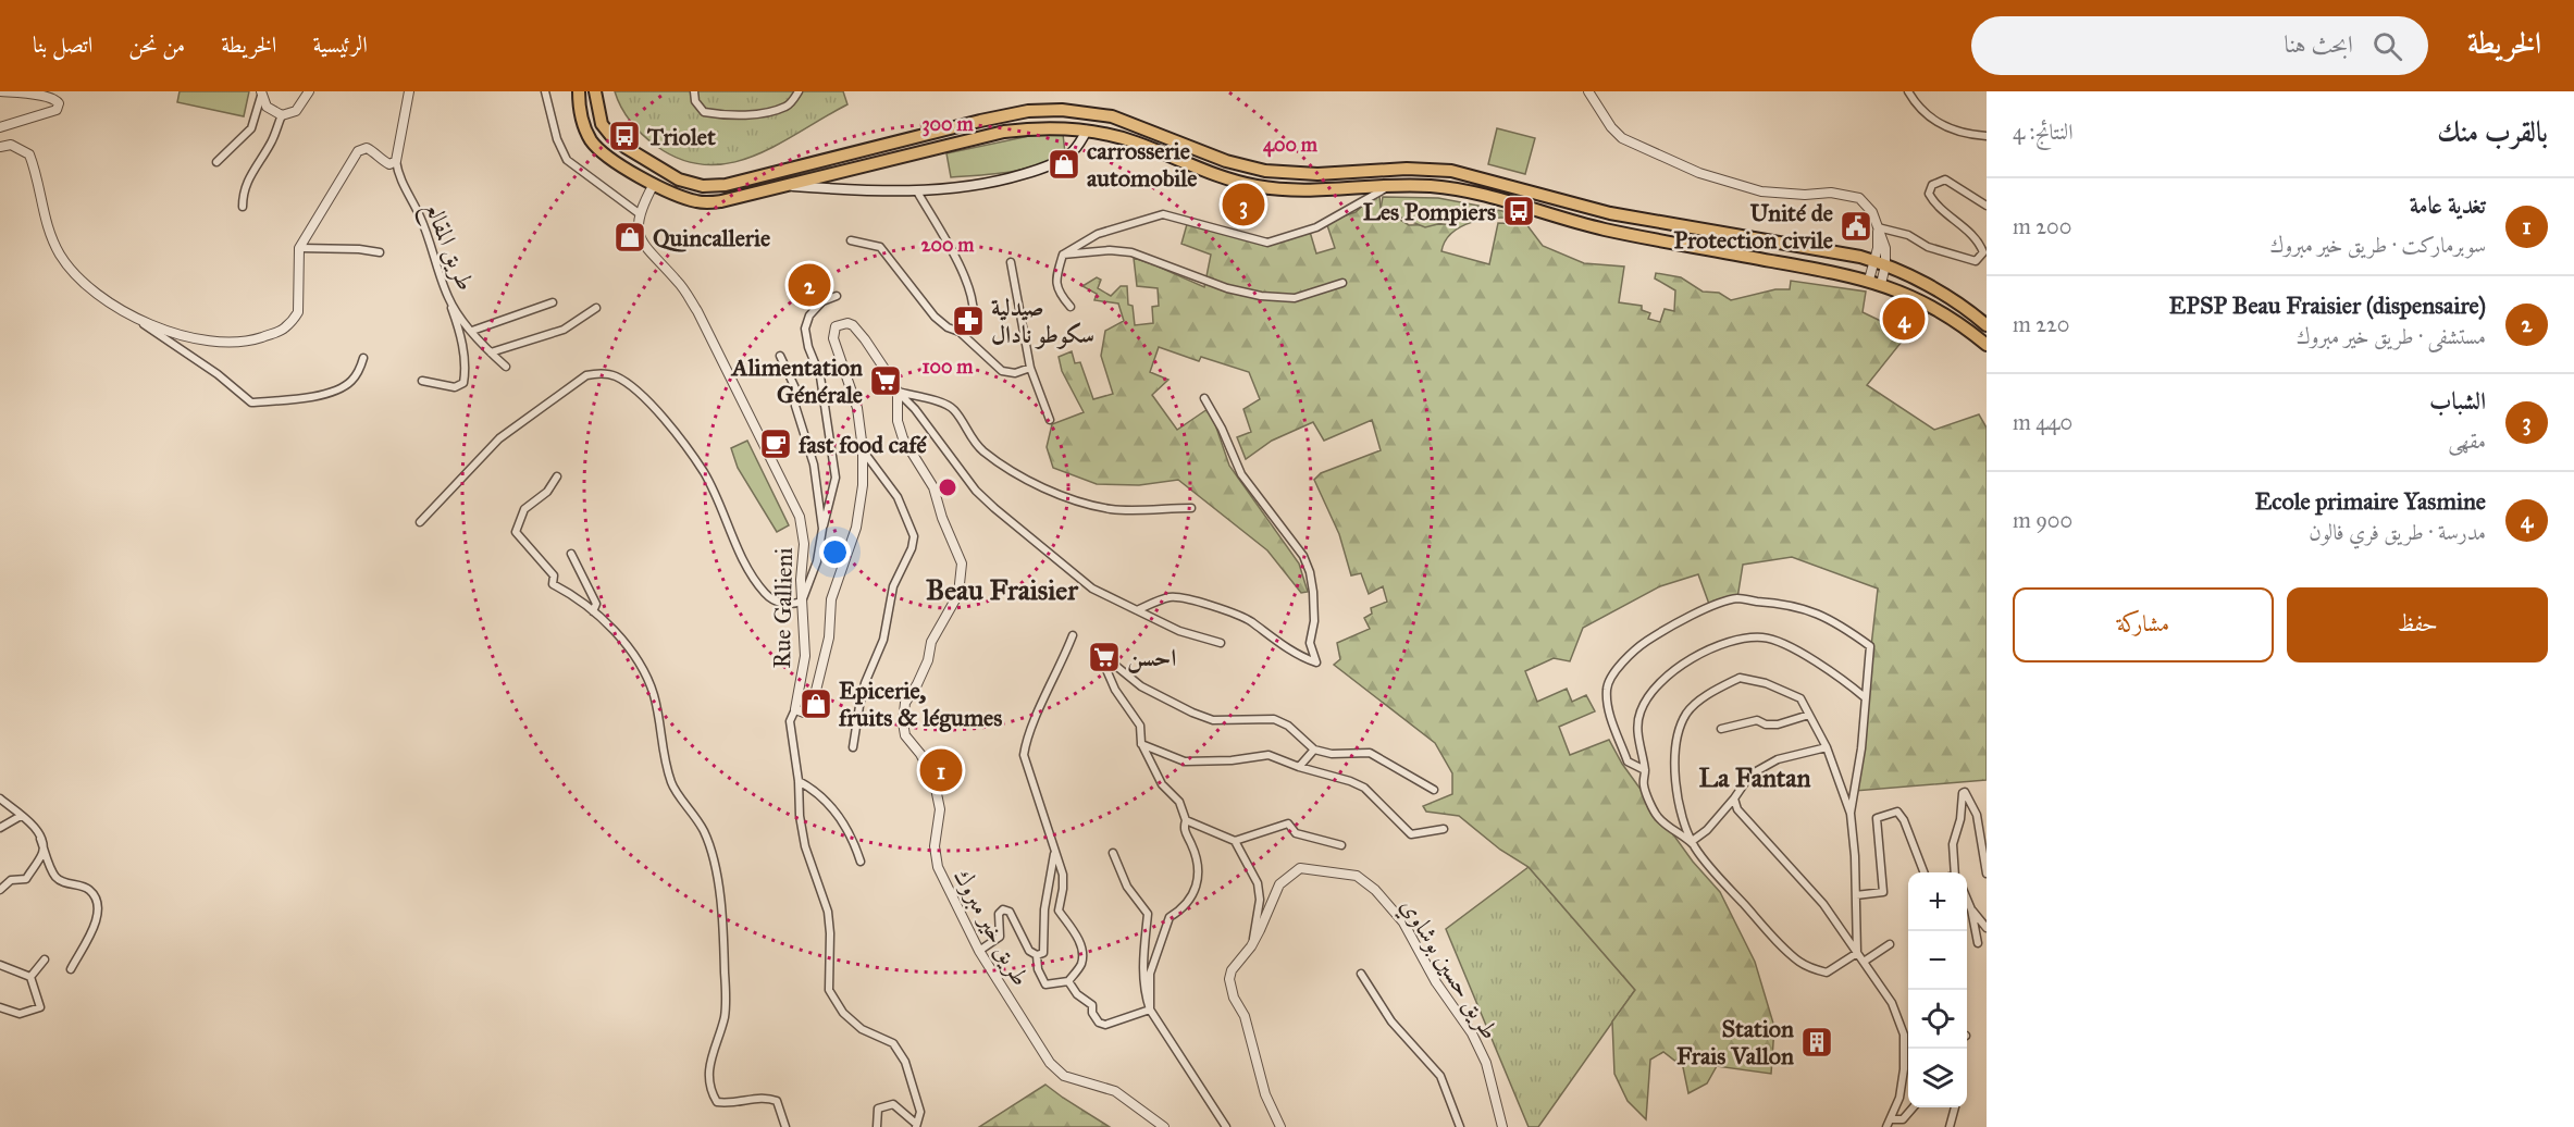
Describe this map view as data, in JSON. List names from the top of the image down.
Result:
{
  "streets": {
    "street": [
      "طريق المقالع",
      "Rue Gallieni",
      "طريق خير مبروك",
      "طريق حسين بوشاوي"
    ]
  },
  "crossings": [
    ["Rue Gallieni", "طريق خير مبروك"]
  ],
  "districts": ["Beau Fraisier", "La Fantan"],
  "places": {
    "bus stop": ["Triolet", "Les Pompiers"],
    "shop": ["carrosserie automobile", "Quincallerie", "Epicerie, fruits & légumes"],
    "public building": ["Unité de Protection civile"],
    "pharmacy": ["صيدلية سكوطو نادال"],
    "supermarket": ["Alimentation Générale", "احسن"],
    "cafe": ["fast food café"],
    "building": ["Station Frais Vallon"]
  },
  "page": {
    "header": "الخريطة",
    "search": "ابحث هنا",
    "nav": [
      "الرئيسية",
      "الخريطة",
      "من نحن",
      "اتصل بنا"
    ],
    "heading": ["بالقرب منك", "النتائج: 4"],
    "list": [
      {
        "mark": "1",
        "name": "تغدية عامة",
        "note": "سوبرماركت · طريق خير مبروك",
        "value": "200 m"
      },
      {
        "mark": "2",
        "name": "EPSP Beau Fraisier (dispensaire)",
        "note": "مستشفى · طريق خير مبروك",
        "value": "220 m"
      },
      {
        "mark": "3",
        "name": "الشباب",
        "note": "مقهى",
        "value": "440 m"
      },
      {
        "mark": "4",
        "name": "Ecole primaire Yasmine",
        "note": "مدرسة · طريق فري فالون",
        "value": "900 m"
      }
    ],
    "pins": [
      "3",
      "2",
      "4",
      "1"
    ],
    "buttons": ["حفظ", "مشاركة"],
    "map_buttons": ["+", "−"]
  },
  "rings": [
    "300 m",
    "400 m",
    "200 m",
    "100 m"
  ]
}
